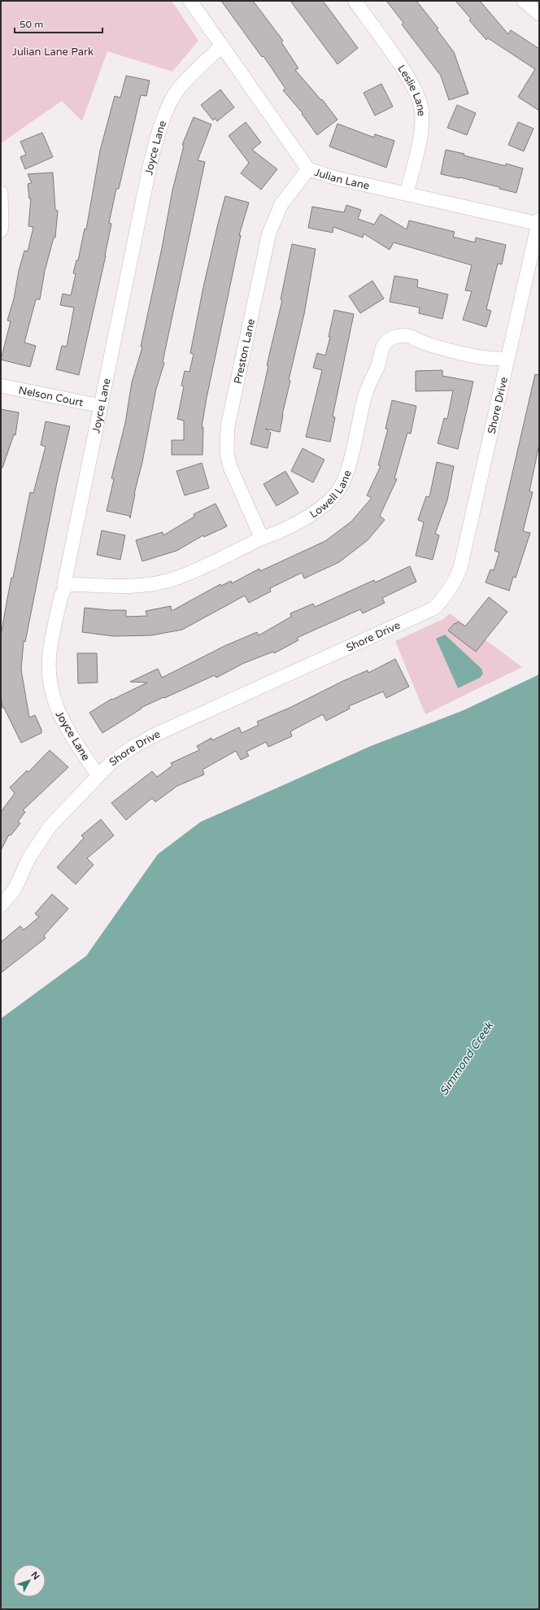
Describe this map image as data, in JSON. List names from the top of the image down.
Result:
{
  "streets": {
    "street": [
      "Leslie Lane",
      "Joyce Lane",
      "Julian Lane",
      "Preston Lane",
      "Nelson Court",
      "Shore Drive",
      "Lowell Lane"
    ]
  },
  "crossings": [
    ["Leslie Lane", "Julian Lane"],
    ["Joyce Lane", "Julian Lane"],
    ["Joyce Lane", "Nelson Court"],
    ["Joyce Lane", "Shore Drive"],
    ["Joyce Lane", "Lowell Lane"],
    ["Julian Lane", "Preston Lane"],
    ["Julian Lane", "Shore Drive"],
    ["Preston Lane", "Lowell Lane"],
    ["Shore Drive", "Lowell Lane"]
  ],
  "water": ["Simmond Creek"],
  "parks": ["Julian Lane Park"],
  "scale_bar": "50 m",
  "north": "top right"
}
